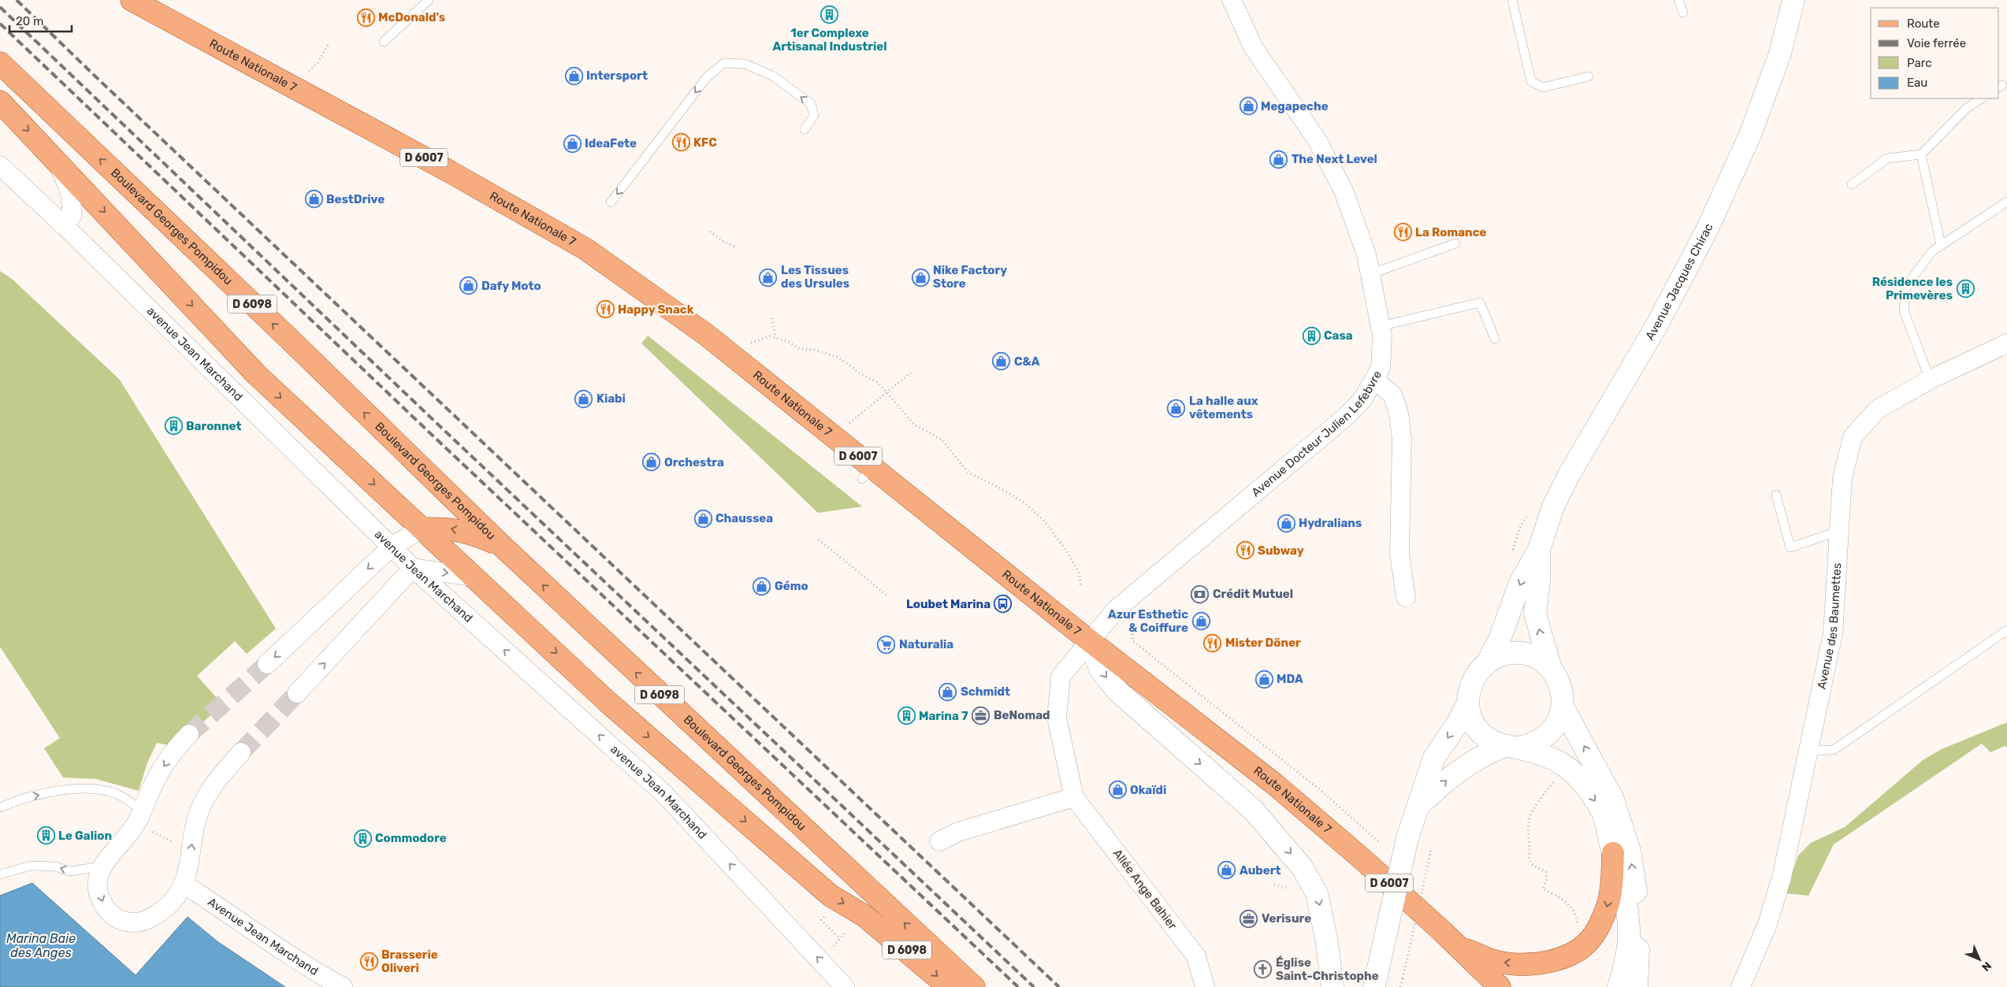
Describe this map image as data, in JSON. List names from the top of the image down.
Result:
{
  "streets": {
    "main road": [
      "Route Nationale 7",
      "D 6007",
      "Boulevard Georges Pompidou",
      "Avenue Jacques Chirac",
      "D 6098"
    ],
    "street": [
      "avenue Jean Marchand",
      "Avenue Docteur Julien Lefebvre",
      "Avenue des Baumettes",
      "Allée Ange Bahier",
      "Avenue Jean Marchand"
    ]
  },
  "crossings": [
    ["Route Nationale 7", "Avenue Docteur Julien Lefebvre"],
    ["Avenue Docteur Julien Lefebvre", "Allée Ange Bahier"]
  ],
  "one_way": ["avenue Jean Marchand"],
  "water": ["Marina Baie des Anges"],
  "places": {
    "building": [
      "1er Complexe Artisanal Industriel",
      "Résidence les Primevères",
      "Casa",
      "Baronnet",
      "Marina 7",
      "Le Galion",
      "Commodore"
    ],
    "restaurant": [
      "McDonald's",
      "KFC",
      "La Romance",
      "Happy Snack",
      "Subway",
      "Mister Döner",
      "Brasserie Oliveri"
    ],
    "shop": [
      "Intersport",
      "Megapeche",
      "IdeaFete",
      "The Next Level",
      "BestDrive",
      "Les Tissues des Ursules",
      "Nike Factory Store",
      "Dafy Moto",
      "C&A",
      "Kiabi",
      "La halle aux vêtements",
      "Orchestra",
      "Chaussea",
      "Hydralians",
      "Gémo",
      "Azur Esthetic & Coiffure",
      "MDA",
      "Schmidt",
      "Okaïdi",
      "Aubert"
    ],
    "bank": ["Crédit Mutuel"],
    "bus stop": ["Loubet Marina"],
    "supermarket": ["Naturalia"],
    "office": ["BeNomad", "Verisure"],
    "church": ["Église Saint-Christophe"]
  },
  "legend": [
    "Route",
    "Voie ferrée",
    "Parc",
    "Eau"
  ],
  "scale_bar": "20 m",
  "north": "bottom right"
}
